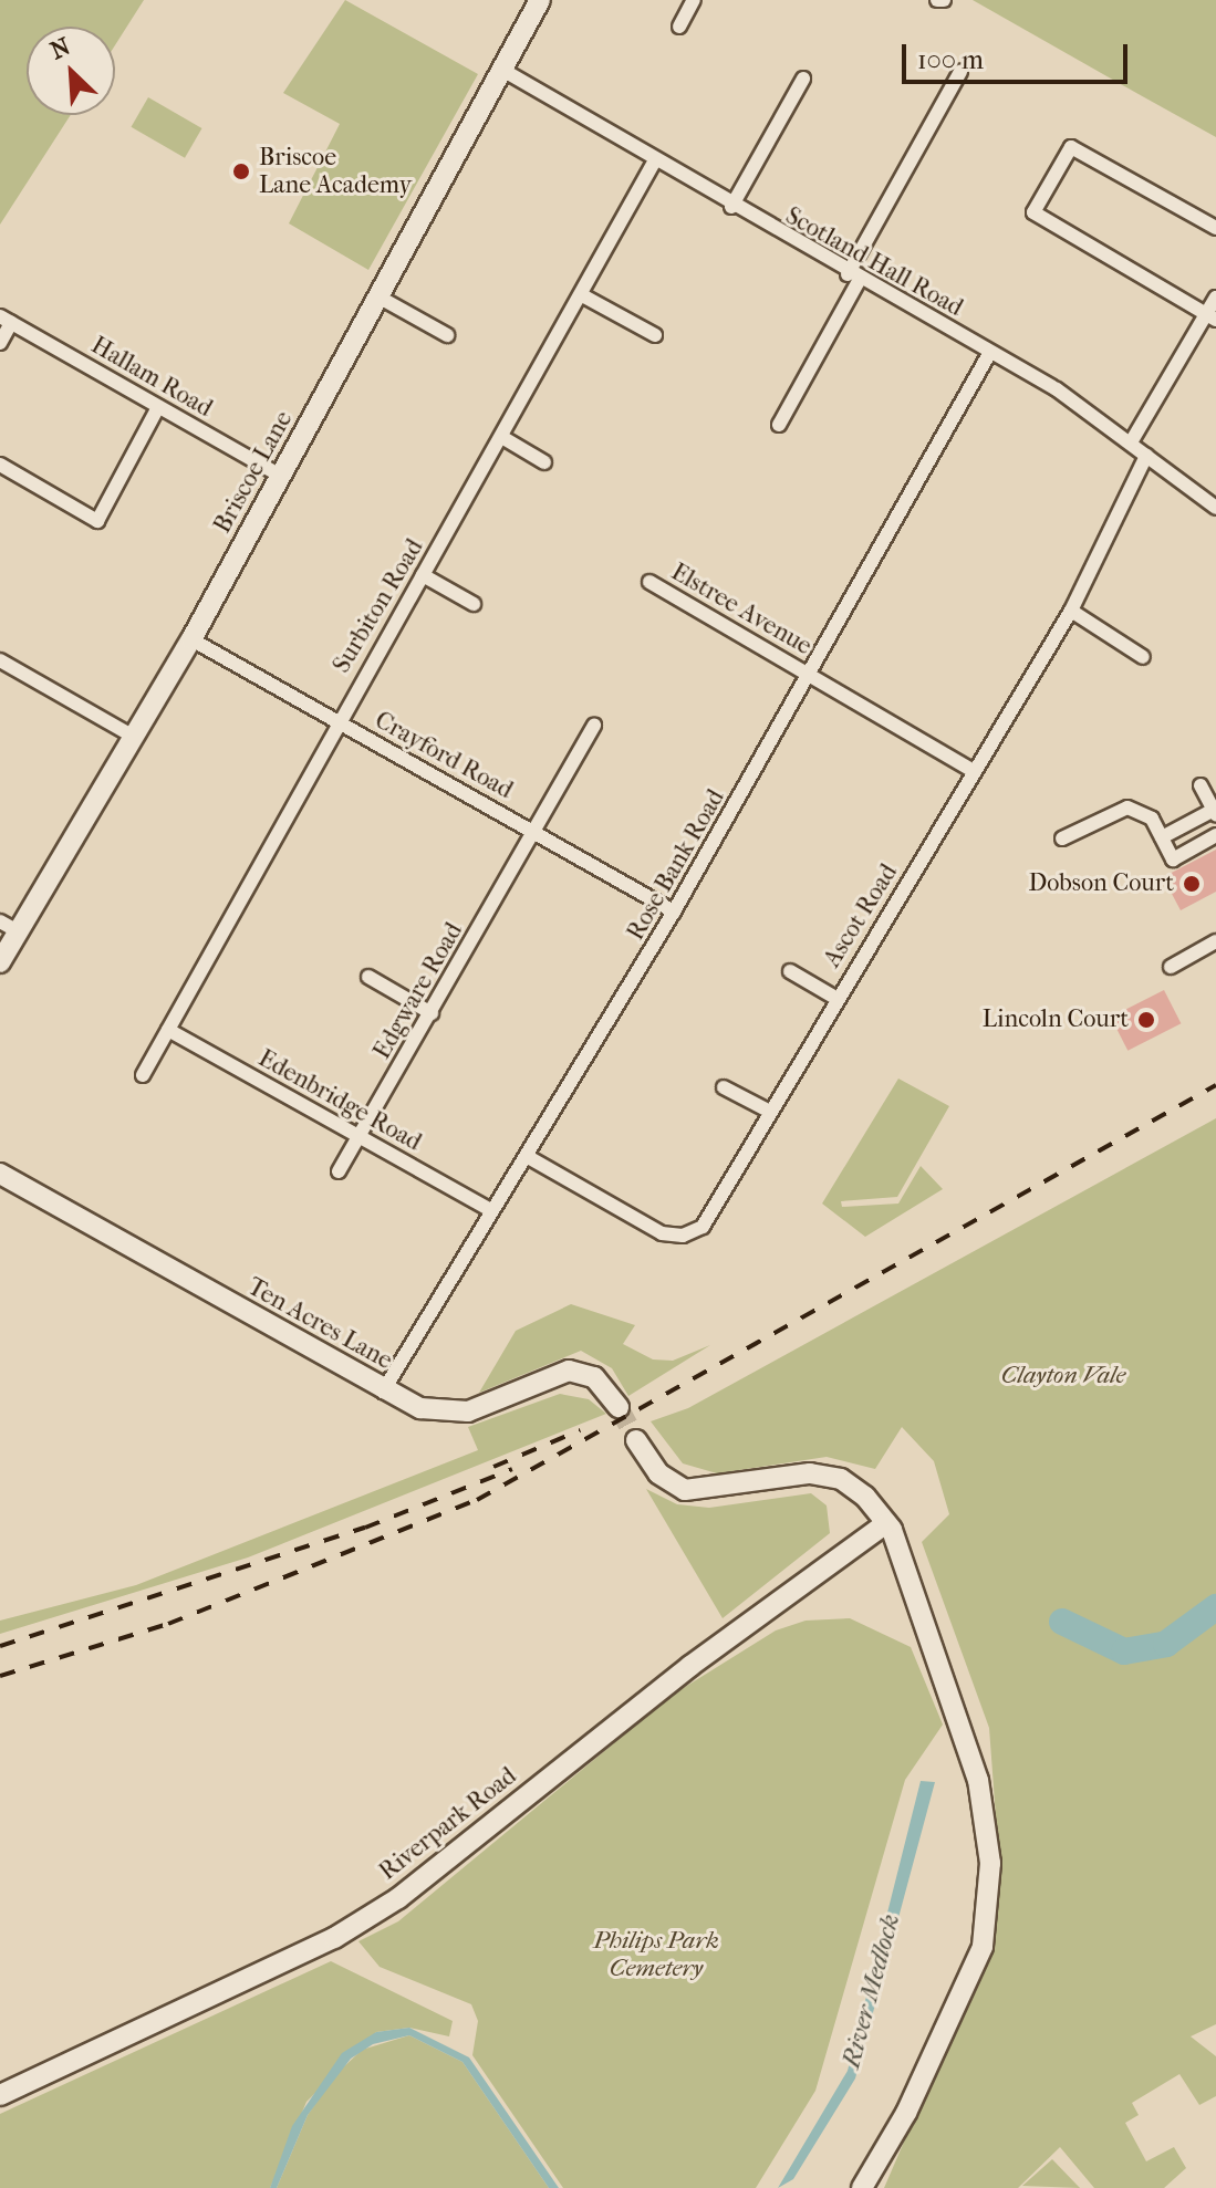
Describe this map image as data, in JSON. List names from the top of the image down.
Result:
{
  "streets": {
    "street": [
      "Scotland Hall Road",
      "Hallam Road",
      "Briscoe Lane",
      "Surbiton Road",
      "Elstree Avenue",
      "Crayford Road",
      "Rose Bank Road",
      "Ascot Road",
      "Edgware Road",
      "Edenbridge Road",
      "Ten Acres Lane",
      "Riverpark Road"
    ]
  },
  "crossings": [
    ["Scotland Hall Road", "Briscoe Lane"],
    ["Scotland Hall Road", "Surbiton Road"],
    ["Scotland Hall Road", "Rose Bank Road"],
    ["Scotland Hall Road", "Ascot Road"],
    ["Hallam Road", "Briscoe Lane"],
    ["Briscoe Lane", "Crayford Road"],
    ["Surbiton Road", "Crayford Road"],
    ["Surbiton Road", "Edenbridge Road"],
    ["Elstree Avenue", "Rose Bank Road"],
    ["Elstree Avenue", "Ascot Road"],
    ["Crayford Road", "Rose Bank Road"],
    ["Crayford Road", "Edgware Road"],
    ["Rose Bank Road", "Ascot Road"],
    ["Rose Bank Road", "Edenbridge Road"],
    ["Rose Bank Road", "Ten Acres Lane"],
    ["Edgware Road", "Edenbridge Road"]
  ],
  "water": ["River Medlock"],
  "parks": ["Clayton Vale", "Philips Park Cemetery"],
  "places": ["Briscoe Lane Academy", "Dobson Court", "Lincoln Court"],
  "scale_bar": "100 m",
  "north": "top left"
}
